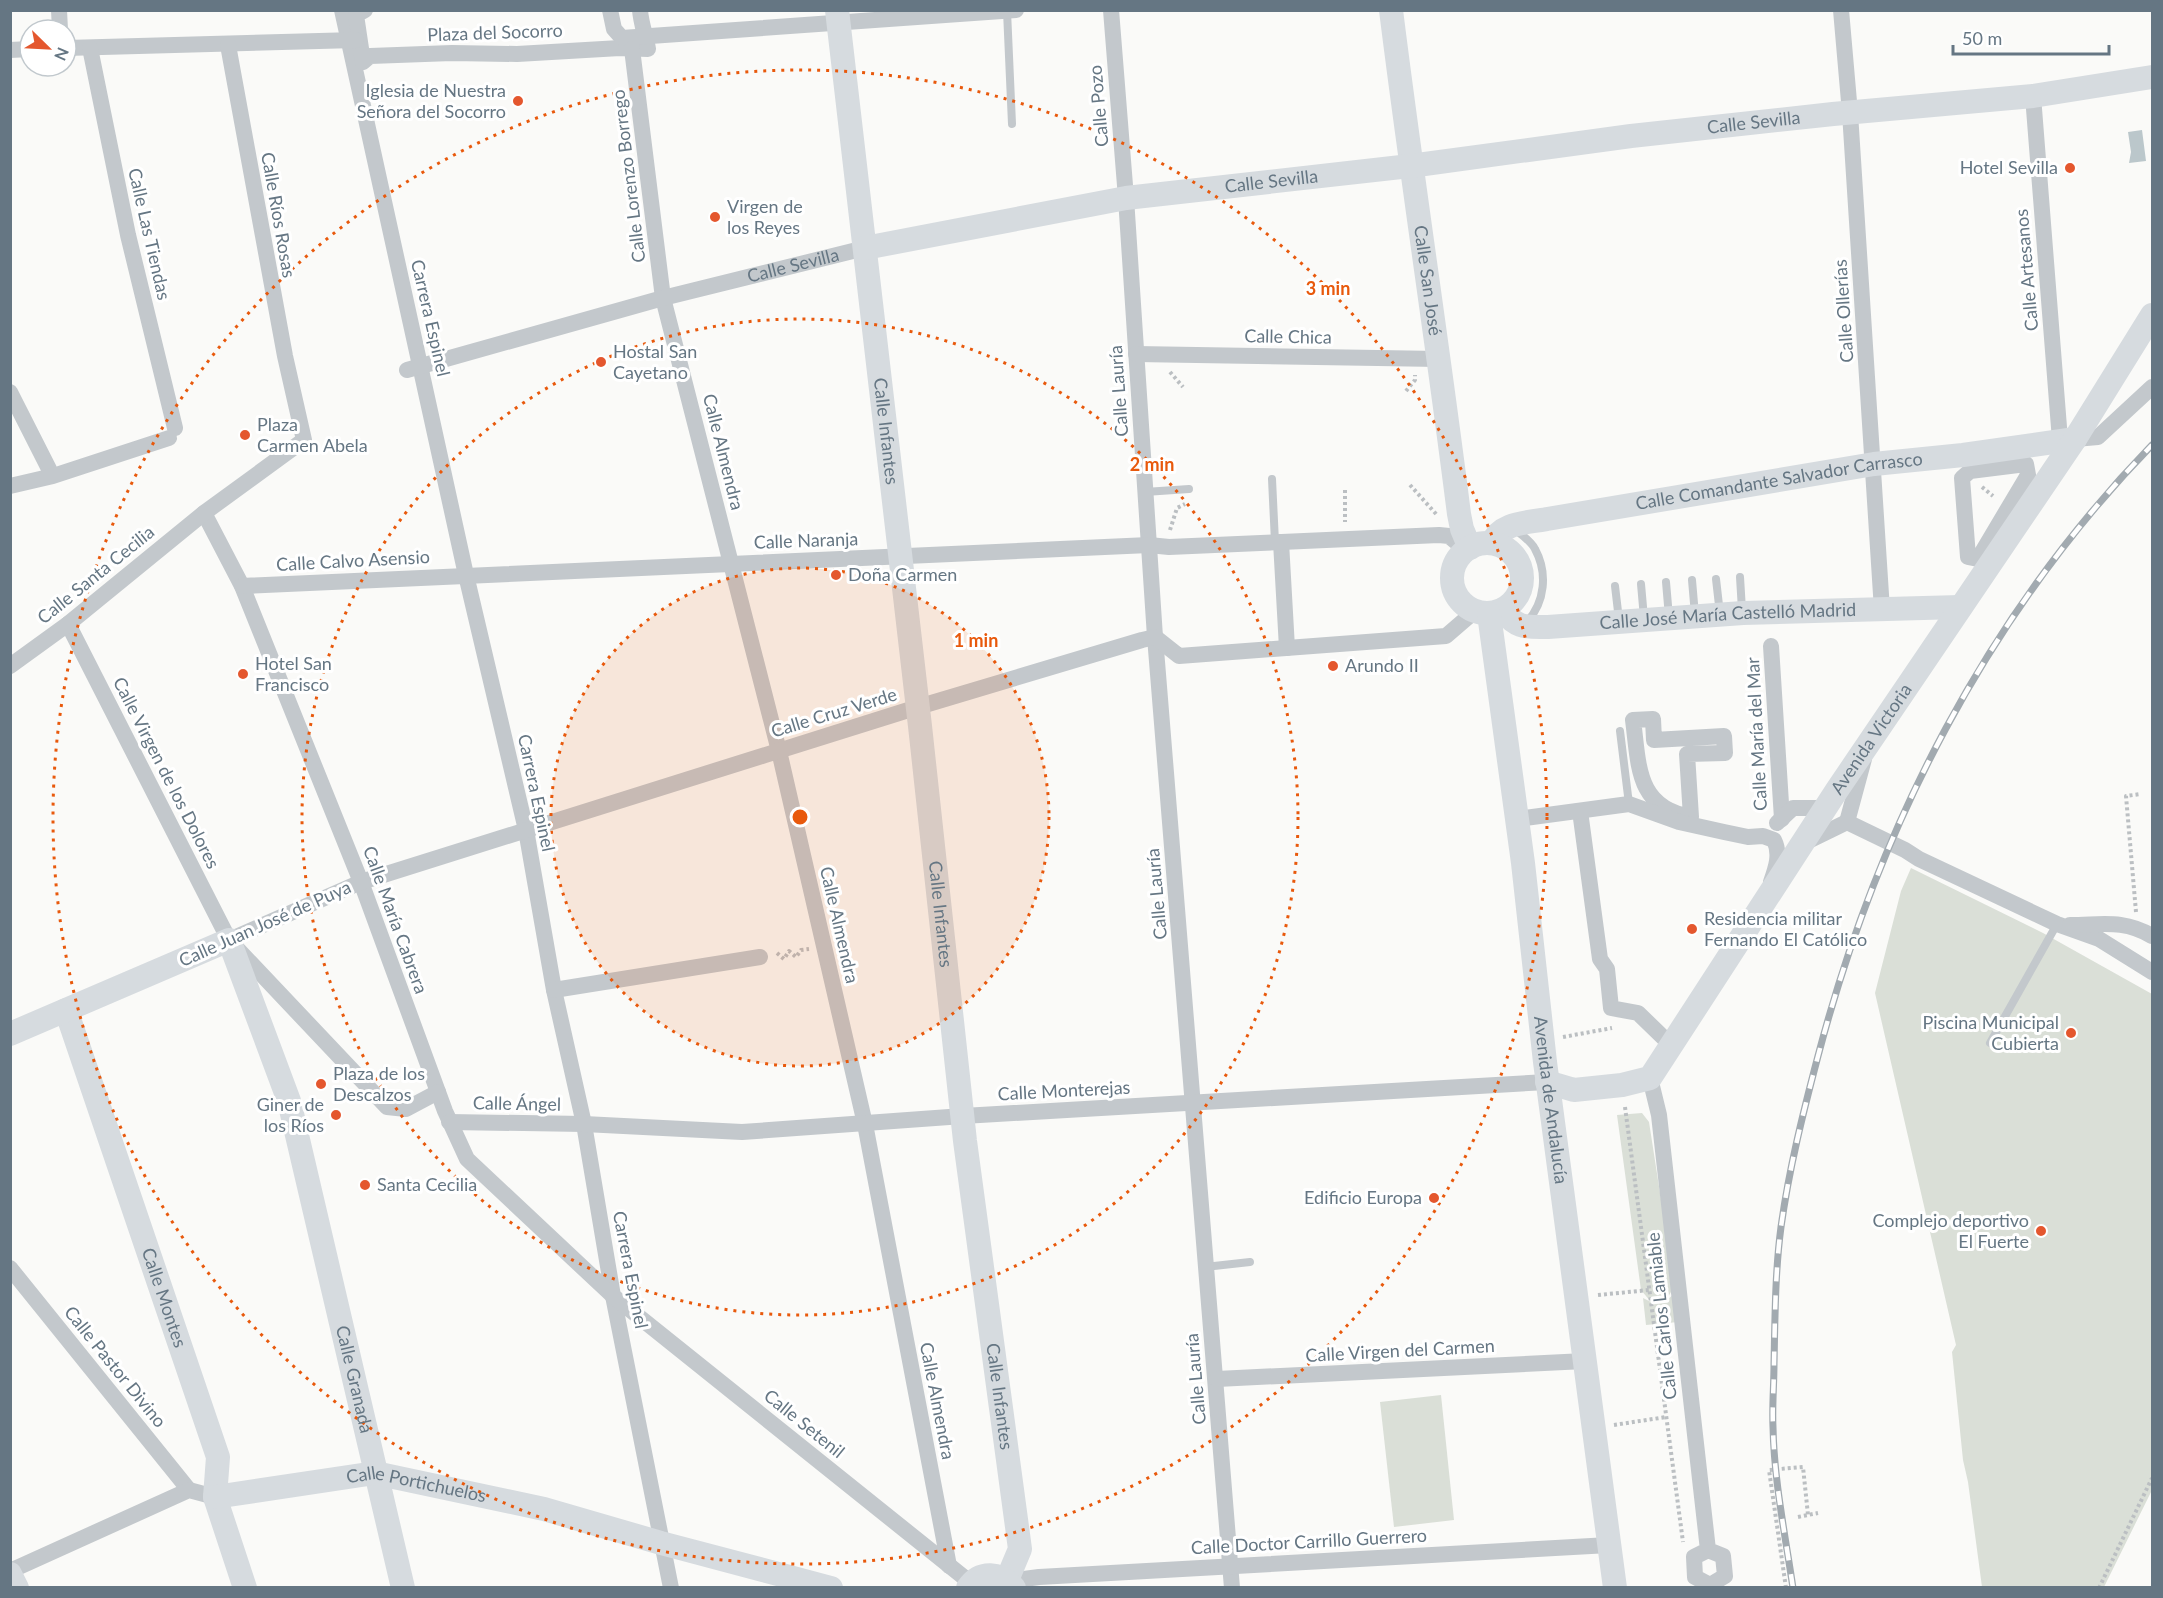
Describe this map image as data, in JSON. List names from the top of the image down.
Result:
{
  "streets": {
    "street": [
      "Plaza del Socorro",
      "Calle Pozo",
      "Calle Sevilla",
      "Calle Lorenzo Borrego",
      "Calle Ríos Rosas",
      "Calle Las Tiendas",
      "Calle Artesanos",
      "Calle San José",
      "Calle Ollerías",
      "Carrera Espinel",
      "Calle Chica",
      "Calle Lauría",
      "Calle Infantes",
      "Calle Almendra",
      "Calle Comandante Salvador Carrasco",
      "Calle Naranja",
      "Calle Calvo Asensio",
      "Calle Santa Cecilia",
      "Calle José María Castelló Madrid",
      "Calle Cruz Verde",
      "Calle María del Mar",
      "Avenida Victoria",
      "Calle Virgen de los Dolores",
      "Calle María Cabrera",
      "Calle Juan José de Puya",
      "Calle Monterejas",
      "Avenida de Andalucía",
      "Calle Ángel",
      "Calle Montes",
      "Calle Carlos Lamiable",
      "Calle Virgen del Carmen",
      "Calle Pastor Divino",
      "Calle Granada",
      "Calle Setenil",
      "Calle Portichuelos",
      "Calle Doctor Carrillo Guerrero"
    ]
  },
  "crossings": [
    ["Plaza del Socorro", "Calle Lorenzo Borrego"],
    ["Plaza del Socorro", "Carrera Espinel"],
    ["Calle Pozo", "Calle Sevilla"],
    ["Calle Pozo", "Calle Lauría"],
    ["Calle Sevilla", "Calle Lorenzo Borrego"],
    ["Calle Sevilla", "Calle Artesanos"],
    ["Calle Sevilla", "Calle San José"],
    ["Calle Sevilla", "Calle Ollerías"],
    ["Calle Sevilla", "Carrera Espinel"],
    ["Calle Sevilla", "Calle Lauría"],
    ["Calle Sevilla", "Calle Infantes"],
    ["Calle Sevilla", "Calle Almendra"],
    ["Calle Lorenzo Borrego", "Calle Almendra"],
    ["Calle Ríos Rosas", "Calle Santa Cecilia"],
    ["Calle Ríos Rosas", "Calle María Cabrera"],
    ["Calle Artesanos", "Calle Comandante Salvador Carrasco"],
    ["Calle Artesanos", "Avenida Victoria"],
    ["Calle San José", "Calle Chica"],
    ["Calle San José", "Avenida de Andalucía"],
    ["Calle Ollerías", "Calle Comandante Salvador Carrasco"],
    ["Calle Ollerías", "Calle José María Castelló Madrid"],
    ["Carrera Espinel", "Calle Naranja"],
    ["Carrera Espinel", "Calle Calvo Asensio"],
    ["Carrera Espinel", "Calle Cruz Verde"],
    ["Carrera Espinel", "Calle María Cabrera"],
    ["Carrera Espinel", "Calle Juan José de Puya"],
    ["Carrera Espinel", "Calle Monterejas"],
    ["Carrera Espinel", "Calle Ángel"],
    ["Carrera Espinel", "Calle Setenil"],
    ["Carrera Espinel", "Calle Portichuelos"],
    ["Calle Chica", "Calle Lauría"],
    ["Calle Lauría", "Calle Naranja"],
    ["Calle Lauría", "Calle Cruz Verde"],
    ["Calle Lauría", "Calle Monterejas"],
    ["Calle Lauría", "Calle Virgen del Carmen"],
    ["Calle Lauría", "Calle Doctor Carrillo Guerrero"],
    ["Calle Infantes", "Calle Naranja"],
    ["Calle Infantes", "Calle Cruz Verde"],
    ["Calle Infantes", "Calle Monterejas"],
    ["Calle Infantes", "Calle Doctor Carrillo Guerrero"],
    ["Calle Almendra", "Calle Naranja"],
    ["Calle Almendra", "Calle Cruz Verde"],
    ["Calle Almendra", "Calle Monterejas"],
    ["Calle Almendra", "Calle Setenil"],
    ["Calle Comandante Salvador Carrasco", "Avenida Victoria"],
    ["Calle Naranja", "Calle Calvo Asensio"],
    ["Calle Calvo Asensio", "Calle María Cabrera"],
    ["Calle Santa Cecilia", "Calle Virgen de los Dolores"],
    ["Calle Santa Cecilia", "Calle María Cabrera"],
    ["Calle José María Castelló Madrid", "Avenida Victoria"],
    ["Calle Cruz Verde", "Calle Juan José de Puya"],
    ["Avenida Victoria", "Calle Carlos Lamiable"],
    ["Calle Virgen de los Dolores", "Calle Juan José de Puya"],
    ["Calle María Cabrera", "Calle Juan José de Puya"],
    ["Calle María Cabrera", "Calle Ángel"],
    ["Calle María Cabrera", "Calle Setenil"],
    ["Calle Juan José de Puya", "Calle Montes"],
    ["Calle Monterejas", "Avenida de Andalucía"],
    ["Calle Monterejas", "Calle Ángel"],
    ["Avenida de Andalucía", "Calle Virgen del Carmen"],
    ["Avenida de Andalucía", "Calle Doctor Carrillo Guerrero"],
    ["Calle Montes", "Calle Portichuelos"],
    ["Calle Pastor Divino", "Calle Portichuelos"],
    ["Calle Granada", "Calle Portichuelos"]
  ],
  "places": [
    "Iglesia de Nuestra Señora del Socorro",
    "Hotel Sevilla",
    "Virgen de los Reyes",
    "Hostal San Cayetano",
    "Plaza Carmen Abela",
    "Doña Carmen",
    "Arundo II",
    "Hotel San Francisco",
    "Residencia militar Fernando El Católico",
    "Piscina Municipal Cubierta",
    "Plaza de los Descalzos",
    "Giner de los Ríos",
    "Santa Cecilia",
    "Edificio Europa",
    "Complejo deportivo El Fuerte"
  ],
  "scale_bar": "50 m",
  "north": "bottom right",
  "rings": ["3 min", "2 min", "1 min"]
}
